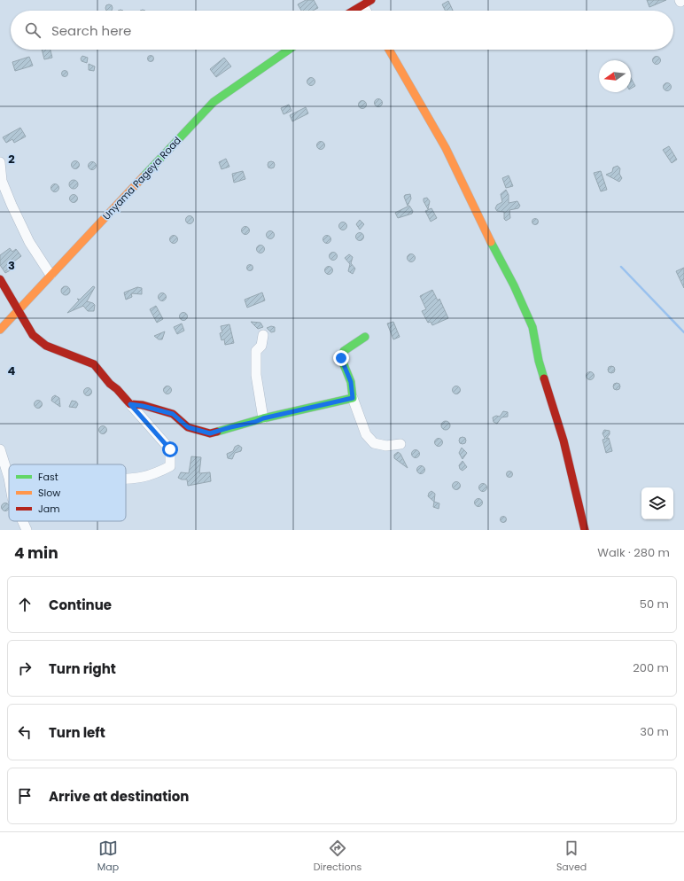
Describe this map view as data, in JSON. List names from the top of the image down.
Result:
{
  "streets": {
    "street": ["Unyama Pageya Road"]
  },
  "legend": ["Fast", "Slow", "Jam"],
  "north": "left",
  "page": {
    "search": "Search here",
    "heading": ["4 min", "Walk · 280 m"],
    "list": [
      ["Continue", "50 m"],
      ["Turn right", "200 m"],
      ["Turn left", "30 m"],
      "Arrive at destination"
    ],
    "nav": ["Map", "Directions", "Saved"]
  },
  "grid": {
    "rows": ["2", "3", "4"]
  }
}
